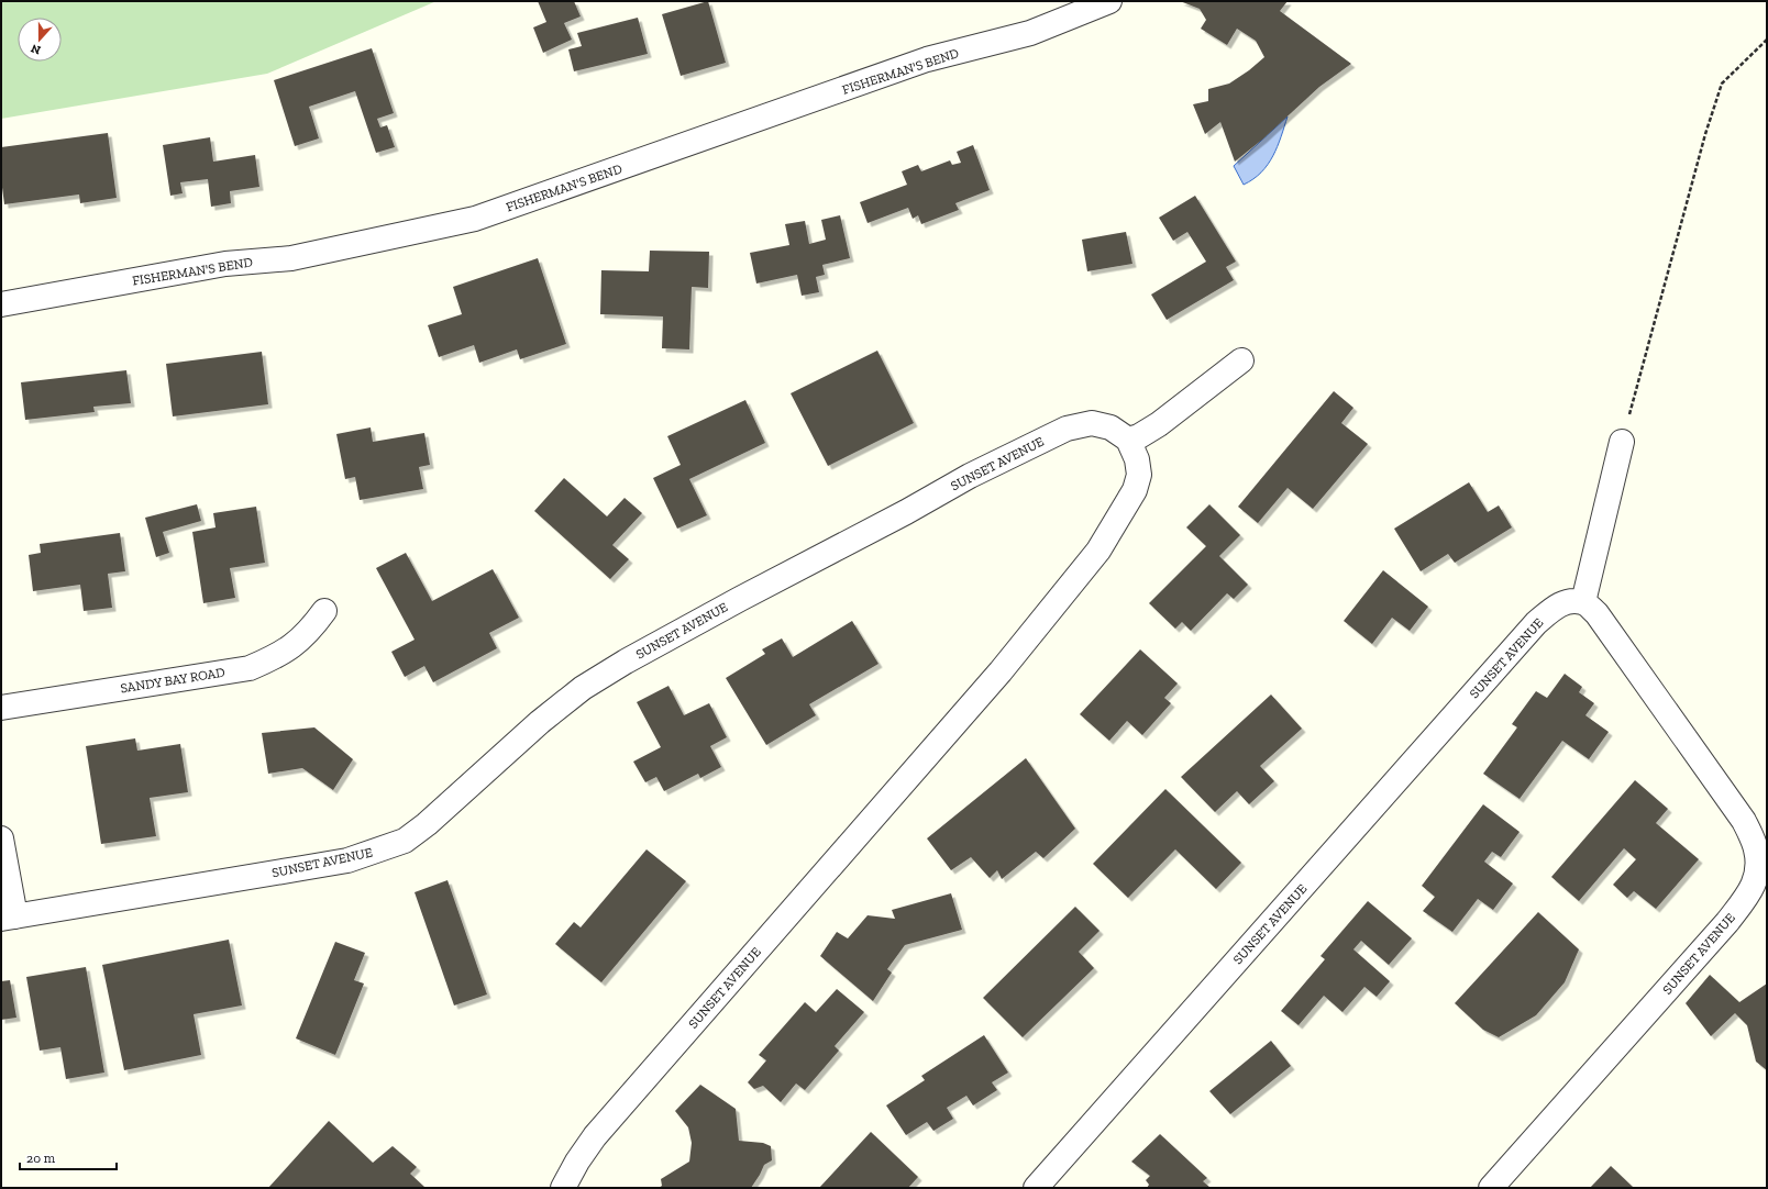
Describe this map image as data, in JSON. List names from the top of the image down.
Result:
{
  "streets": {
    "street": ["FISHERMAN'S BEND", "SUNSET AVENUE", "SANDY BAY ROAD"]
  },
  "scale_bar": "20 m",
  "north": "bottom"
}
